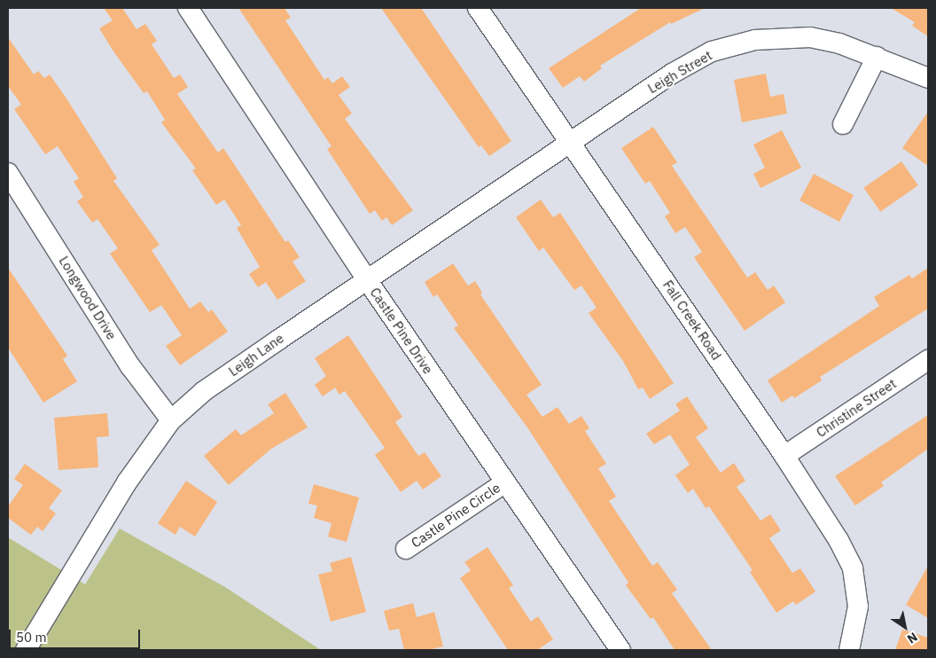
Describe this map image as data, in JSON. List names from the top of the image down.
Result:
{
  "streets": {
    "street": [
      "Leigh Street",
      "Longwood Drive",
      "Fall Creek Road",
      "Castle Pine Drive",
      "Leigh Lane",
      "Christine Street",
      "Castle Pine Circle"
    ]
  },
  "crossings": [
    ["Leigh Street", "Fall Creek Road"],
    ["Leigh Street", "Leigh Lane"],
    ["Longwood Drive", "Leigh Lane"],
    ["Fall Creek Road", "Leigh Lane"],
    ["Fall Creek Road", "Christine Street"],
    ["Castle Pine Drive", "Leigh Lane"],
    ["Castle Pine Drive", "Castle Pine Circle"]
  ],
  "scale_bar": "50 m",
  "north": "bottom right"
}
